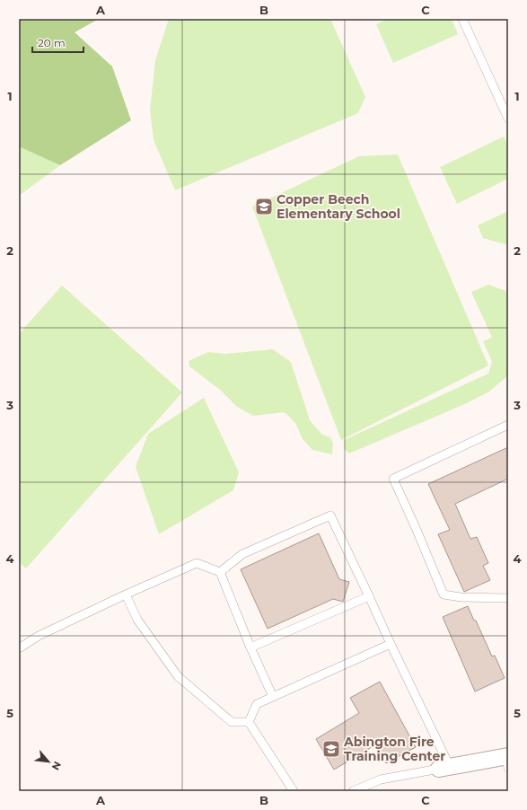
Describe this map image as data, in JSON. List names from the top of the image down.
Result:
{
  "places": {
    "school or university": ["Copper Beech Elementary School", "Abington Fire Training Center"]
  },
  "scale_bar": "20 m",
  "north": "bottom right",
  "grid": {
    "columns": ["A", "B", "C"],
    "rows": [
      "1",
      "2",
      "3",
      "4",
      "5"
    ]
  }
}
